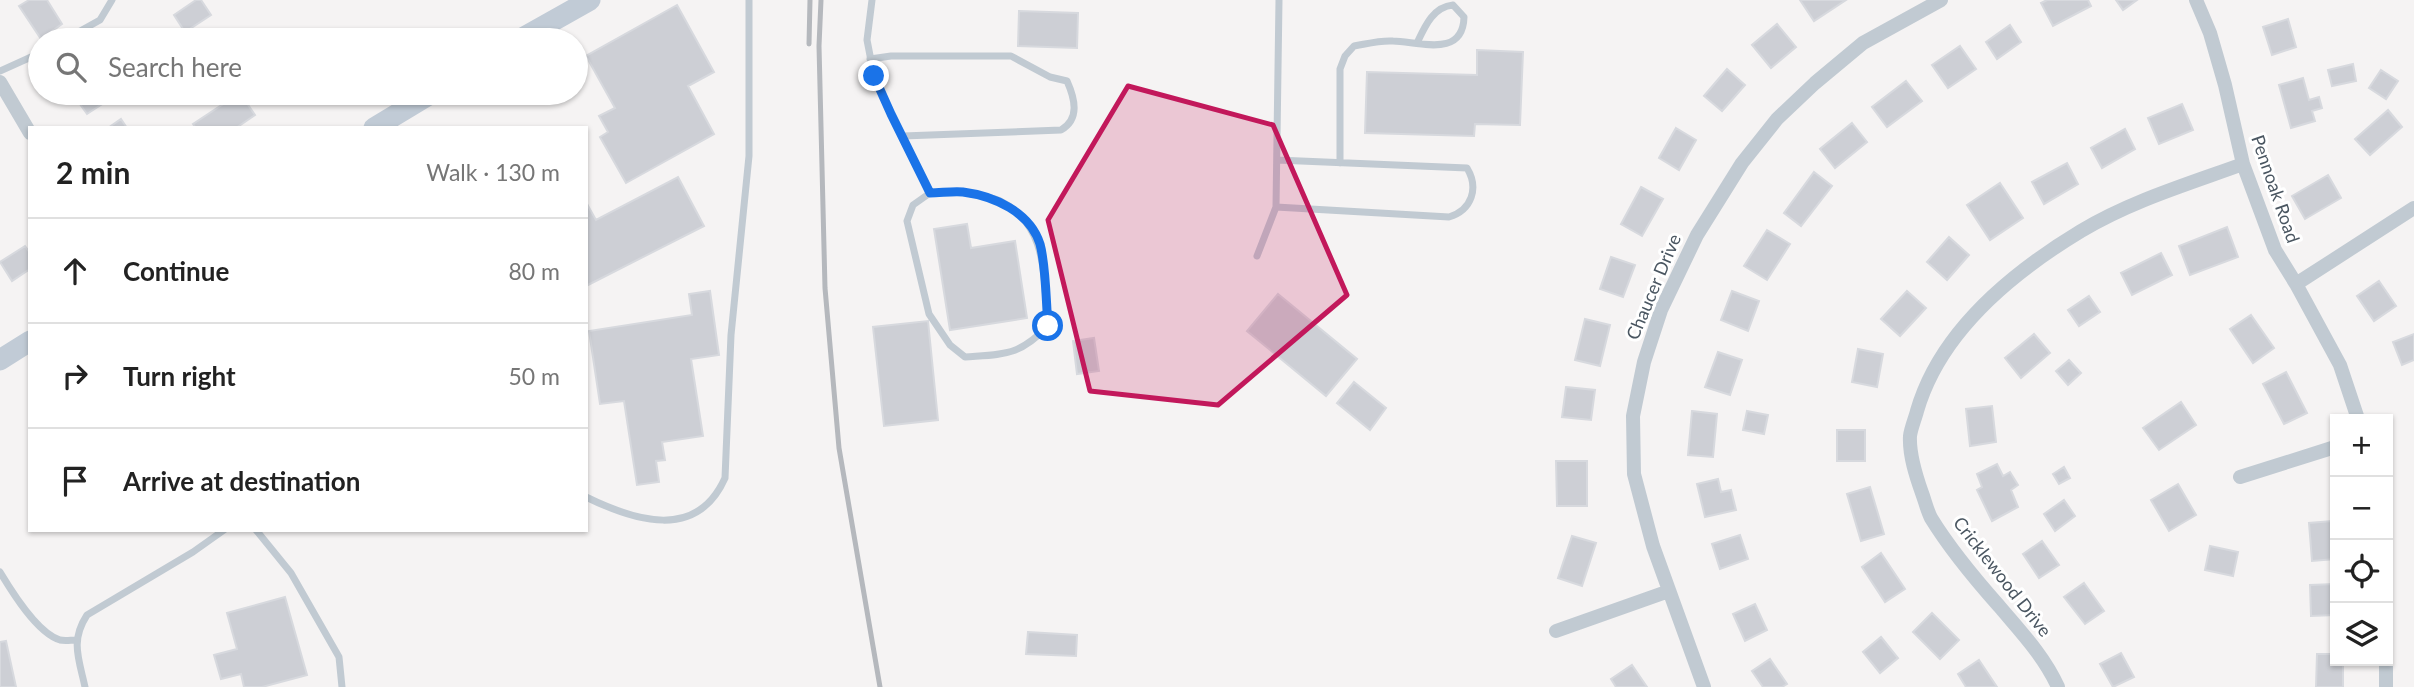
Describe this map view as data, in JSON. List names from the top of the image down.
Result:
{
  "streets": {
    "street": ["Pennoak Road", "Chaucer Drive", "Cricklewood Drive"]
  },
  "crossings": [
    ["Pennoak Road", "Cricklewood Drive"]
  ],
  "page": {
    "search": "Search here",
    "heading": ["2 min", "Walk · 130 m"],
    "list": [
      ["Continue", "80 m"],
      ["Turn right", "50 m"],
      "Arrive at destination"
    ],
    "map_buttons": ["+", "−"]
  }
}
